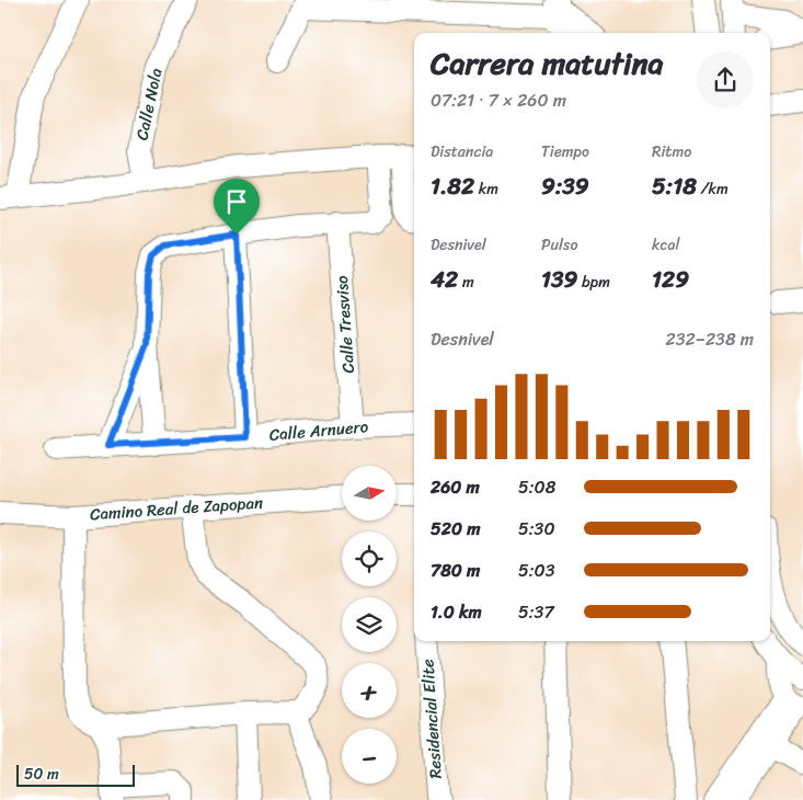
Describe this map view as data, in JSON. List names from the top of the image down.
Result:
{
  "streets": {
    "street": [
      "Calle Nola",
      "Calle Tresviso",
      "Calle Arnuero",
      "Camino Real de Zapopan",
      "Residencial Elite"
    ]
  },
  "crossings": [
    ["Calle Tresviso", "Calle Arnuero"]
  ],
  "scale_bar": "50 m",
  "north": "right",
  "page": {
    "heading": ["Carrera matutina", "07:21 · 7 × 260 m"],
    "stats": [
      ["Distancia", "1.82 km"],
      ["Tiempo", "9:39"],
      ["Ritmo", "5:18 /km"],
      ["Desnivel", "42 m"],
      ["Pulso", "139 bpm"],
      ["kcal", "129"]
    ],
    "chart": ["Desnivel", "232–238 m"],
    "map_buttons": ["+", "−"],
    "list": [
      {
        "name": "260 m",
        "note": "5:08"
      },
      {
        "name": "520 m",
        "note": "5:30"
      },
      {
        "name": "780 m",
        "note": "5:03"
      },
      {
        "name": "1.0 km",
        "note": "5:37"
      }
    ],
    "scale": "50 m"
  }
}
